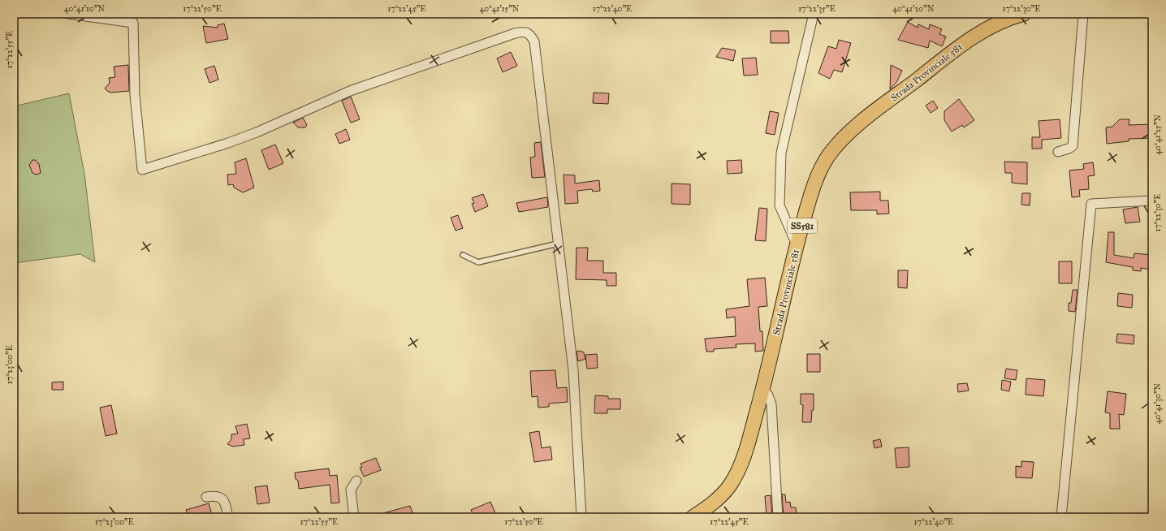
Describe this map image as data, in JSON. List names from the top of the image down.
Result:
{
  "streets": {
    "main road": ["Strada Provinciale 581", "SS581"]
  },
  "coordinates": [
    "40°41'10\"N",
    "17°22'50\"E",
    "17°22'45\"E",
    "40°41'15\"N",
    "17°22'40\"E",
    "17°22'35\"E",
    "40°41'20\"N",
    "17°22'30\"E",
    "17°22'55\"E",
    "40°41'25\"N",
    "17°23'00\"E",
    "40°41'30\"N"
  ]
}
